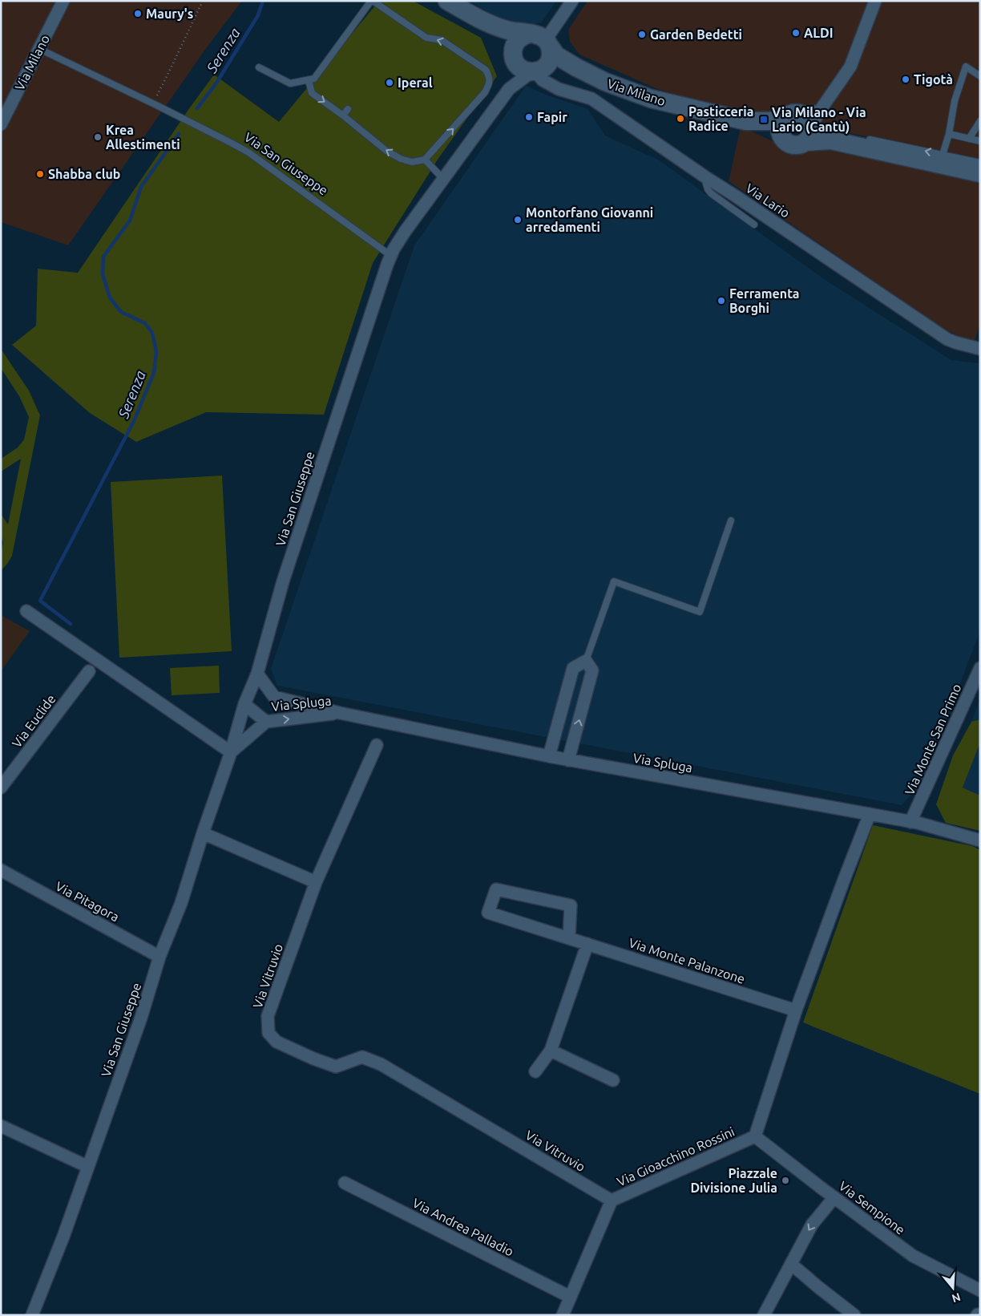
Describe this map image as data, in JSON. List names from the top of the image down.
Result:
{
  "streets": {
    "main road": ["Via Milano"],
    "street": [
      "Via San Giuseppe",
      "Via Lario",
      "Via Spluga",
      "Via Euclide",
      "Via Monte San Primo",
      "Via Pitagora",
      "Via Monte Palanzone",
      "Via Vitruvio",
      "Via Gioacchino Rossini",
      "Via Sempione",
      "Via Andrea Palladio"
    ]
  },
  "crossings": [
    ["Via Milano", "Via San Giuseppe"],
    ["Via Milano", "Via Lario"],
    ["Via San Giuseppe", "Via Lario"],
    ["Via San Giuseppe", "Via Spluga"],
    ["Via San Giuseppe", "Via Pitagora"],
    ["Via Spluga", "Via Monte San Primo"],
    ["Via Vitruvio", "Via Gioacchino Rossini"],
    ["Via Gioacchino Rossini", "Via Sempione"],
    ["Via Gioacchino Rossini", "Via Andrea Palladio"]
  ],
  "water": ["Serenza"],
  "places": {
    "other": [
      "Maury's",
      "ALDI",
      "Garden Bedetti",
      "Tigotà",
      "Iperal",
      "Fapir",
      "Pasticceria Radice",
      "Krea Allestimenti",
      "Shabba club",
      "Montorfano Giovanni arredamenti",
      "Ferramenta Borghi",
      "Piazzale Divisione Julia"
    ],
    "transit": ["Via Milano - Via Lario (Cantù)"]
  },
  "north": "bottom"
}
